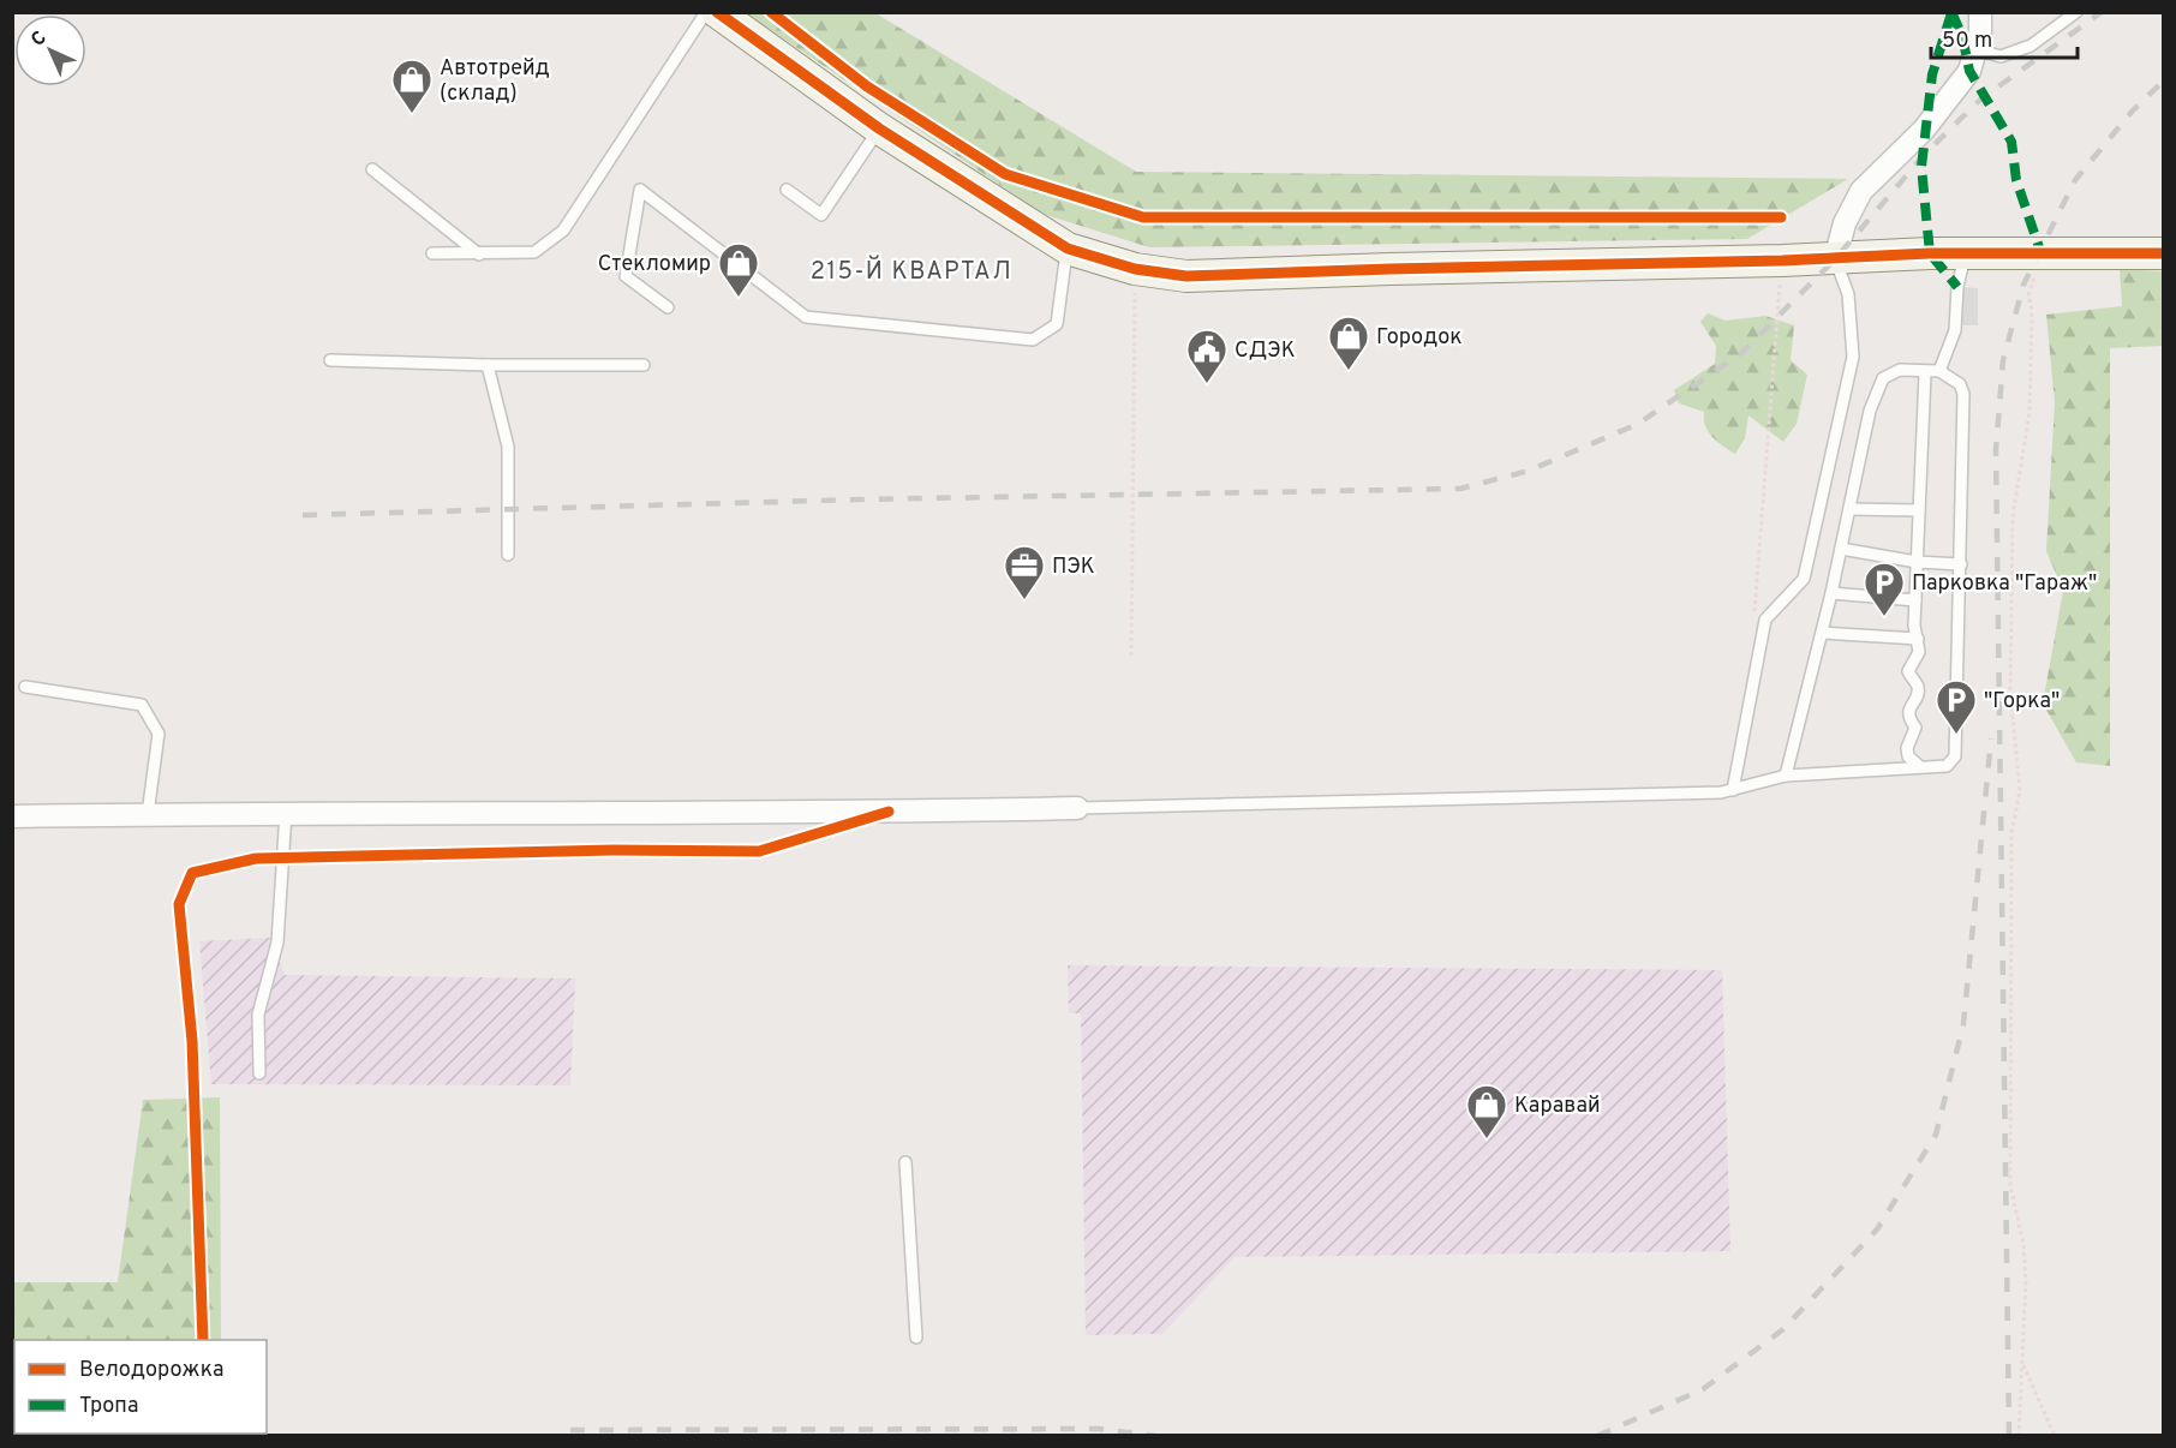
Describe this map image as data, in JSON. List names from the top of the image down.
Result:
{
  "districts": ["215-Й КВАРТАЛ"],
  "places": {
    "shop": [
      "Автотрейд (склад)",
      "Стекломир",
      "Городок",
      "Каравай"
    ],
    "public building": ["СДЭК"],
    "office": ["ПЭК"],
    "parking": ["Парковка \"Гараж\"", "\"Горка\""]
  },
  "legend": ["Велодорожка", "Тропа"],
  "scale_bar": "50 m",
  "north": "top left"
}
